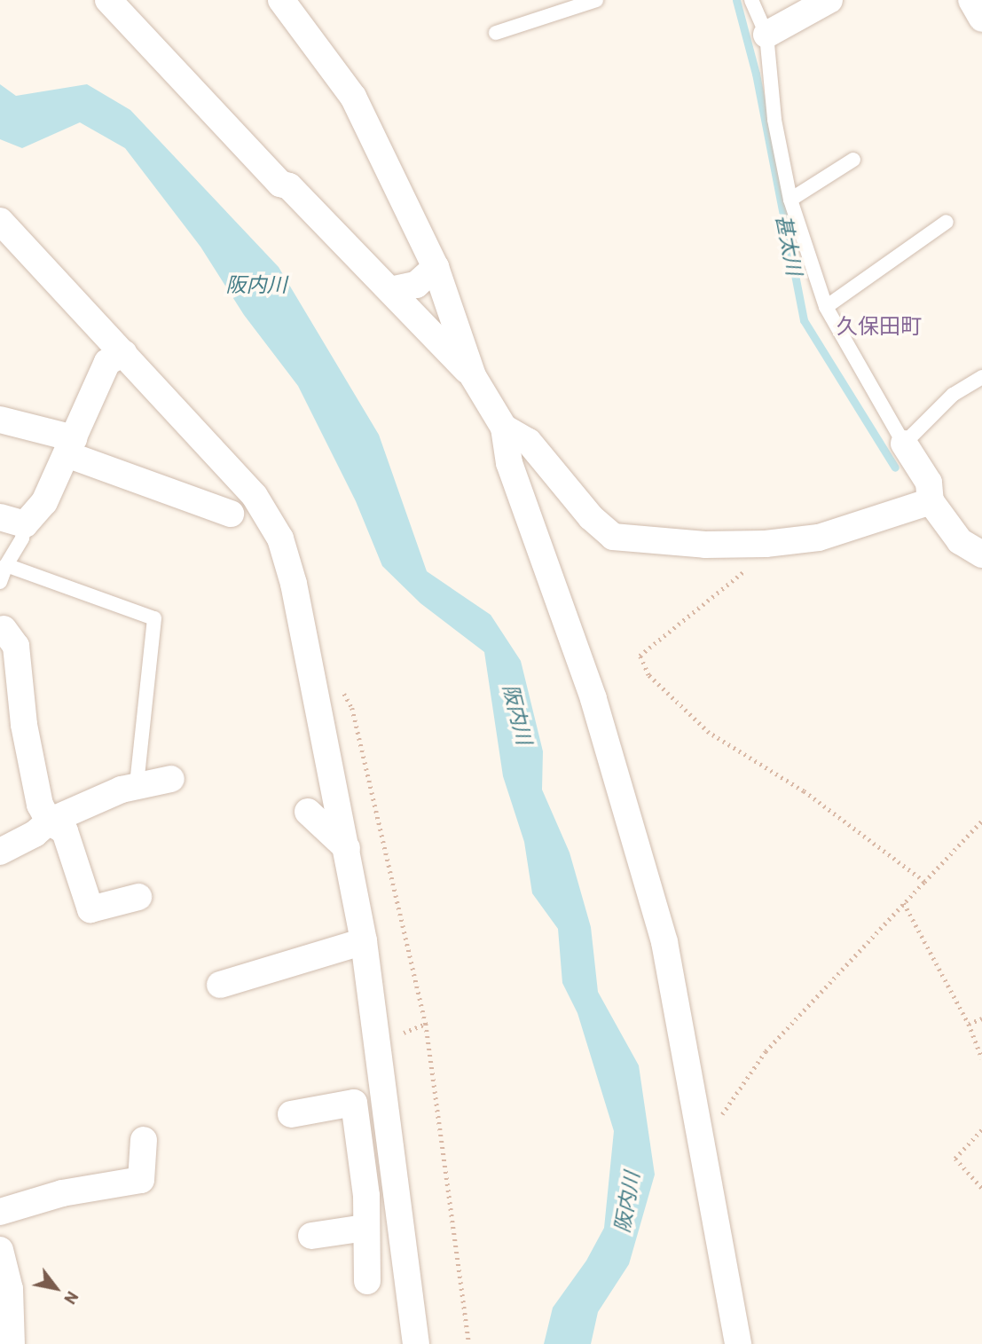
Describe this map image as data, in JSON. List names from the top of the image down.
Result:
{
  "districts": ["久保田町"],
  "water": ["甚太川", "阪内川"],
  "north": "bottom right"
}
